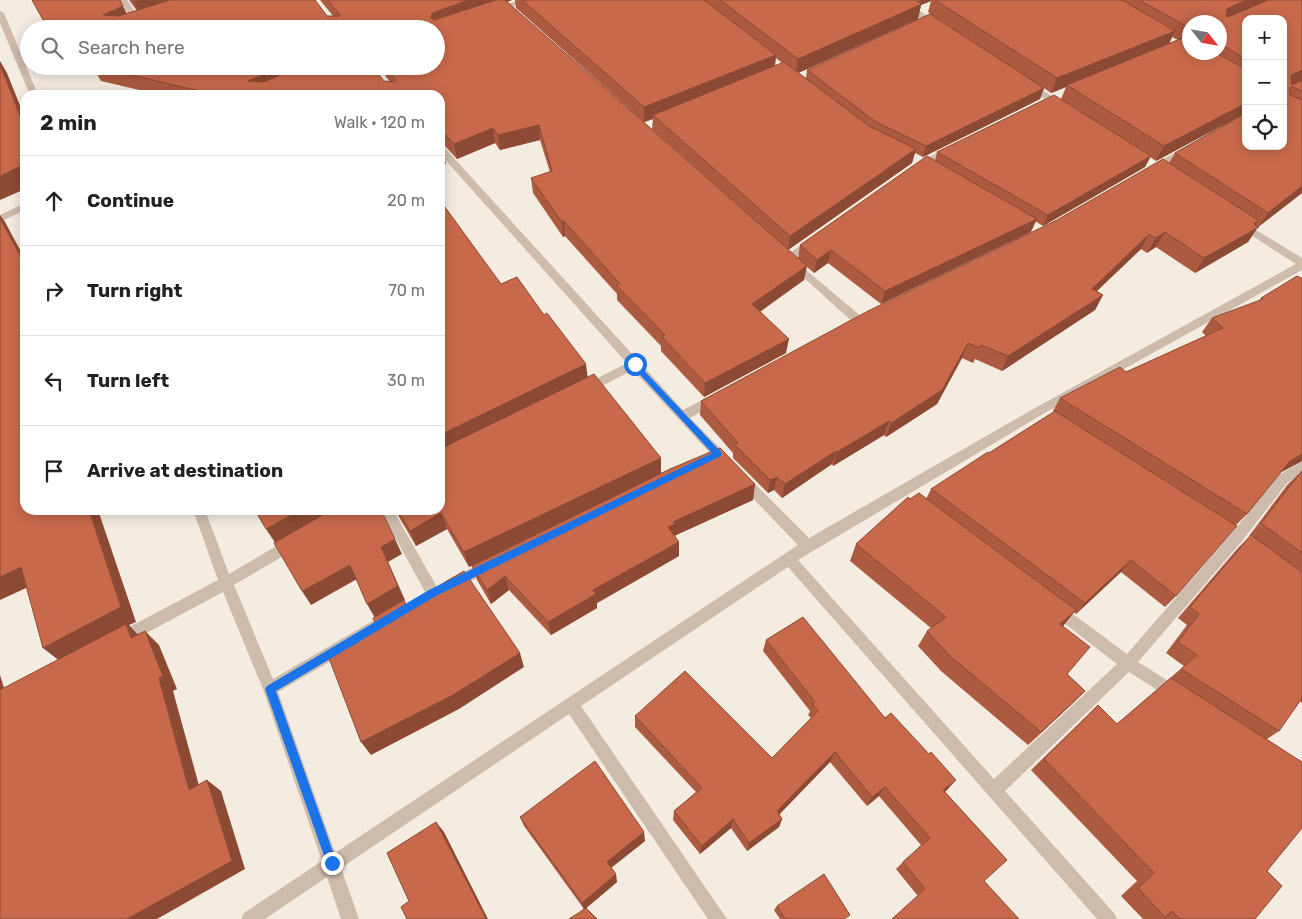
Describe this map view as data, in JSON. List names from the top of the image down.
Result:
{
  "north": "bottom right",
  "page": {
    "map_buttons": ["+", "−"],
    "search": "Search here",
    "heading": ["2 min", "Walk · 120 m"],
    "list": [
      ["Continue", "20 m"],
      ["Turn right", "70 m"],
      ["Turn left", "30 m"],
      "Arrive at destination"
    ]
  }
}
